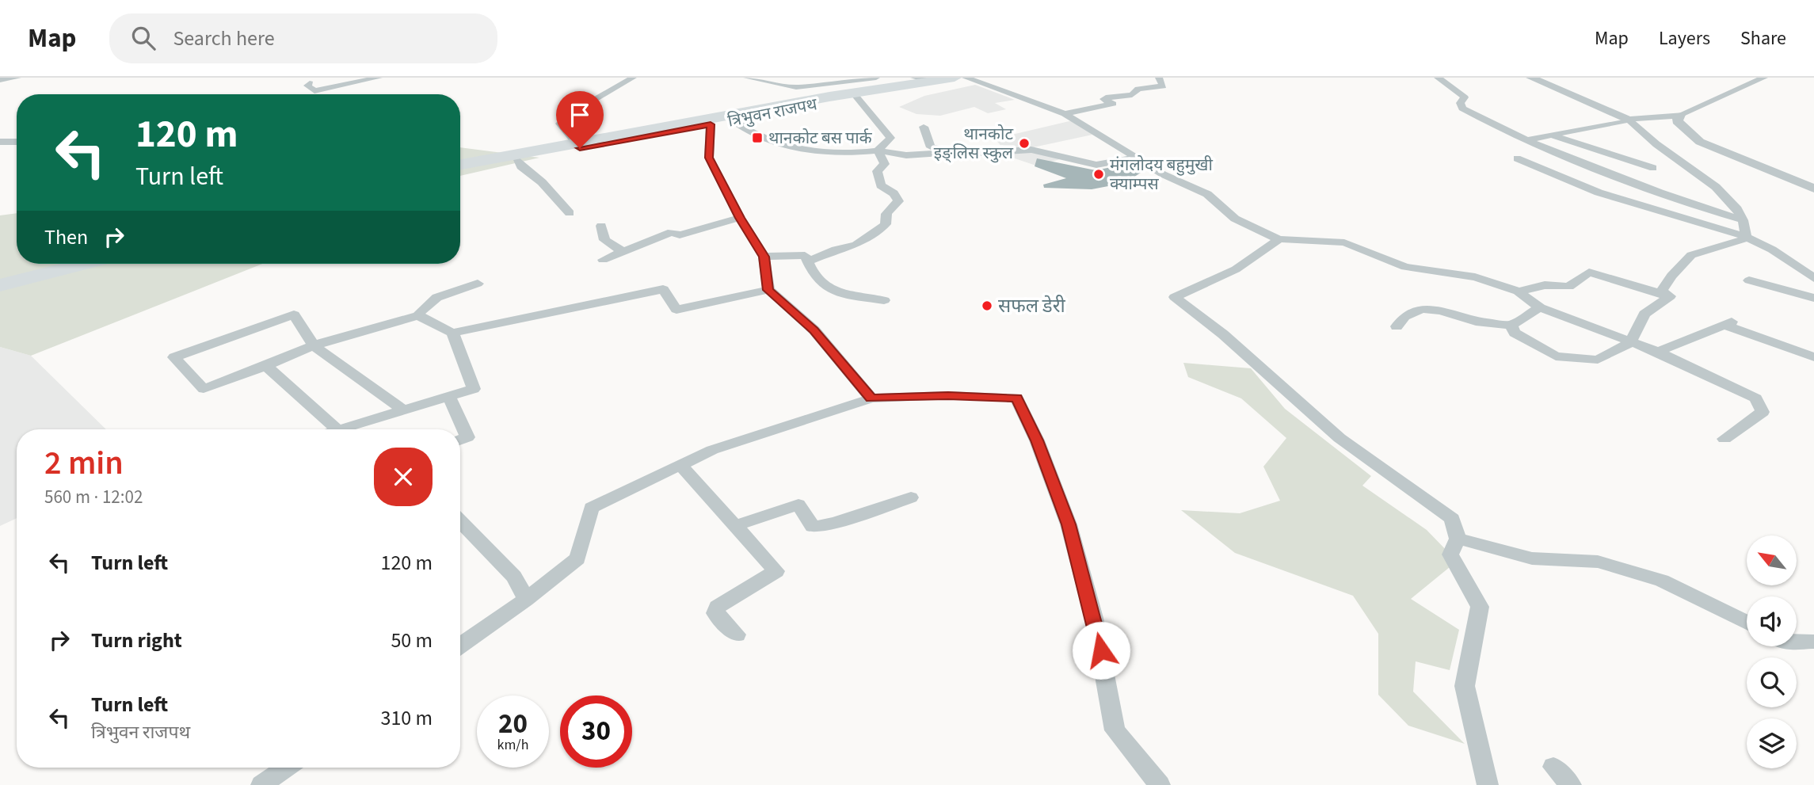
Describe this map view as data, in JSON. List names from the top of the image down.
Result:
{
  "streets": {
    "highway": ["त्रिभुवन राजपथ"]
  },
  "places": {
    "transit": ["थानकोट बस पार्क"],
    "other": ["थानकोट इङ्लिस स्कुल", "मंगलोदय बहुमुखी क्याम्पस", "सफल डेरी"]
  },
  "north": "top left",
  "page": {
    "header": "Map",
    "search": "Search here",
    "nav": ["Map", "Layers", "Share"],
    "turn": ["120 m", "Turn left"],
    "then": "Then",
    "heading": ["2 min", "560 m · 12:02"],
    "list": [
      {
        "name": "Turn left",
        "value": "120 m"
      },
      {
        "name": "Turn right",
        "value": "50 m"
      },
      {
        "name": "Turn left",
        "note": "त्रिभुवन राजपथ",
        "value": "310 m"
      }
    ],
    "speed": "20 km/h",
    "limit": "30"
  }
}
